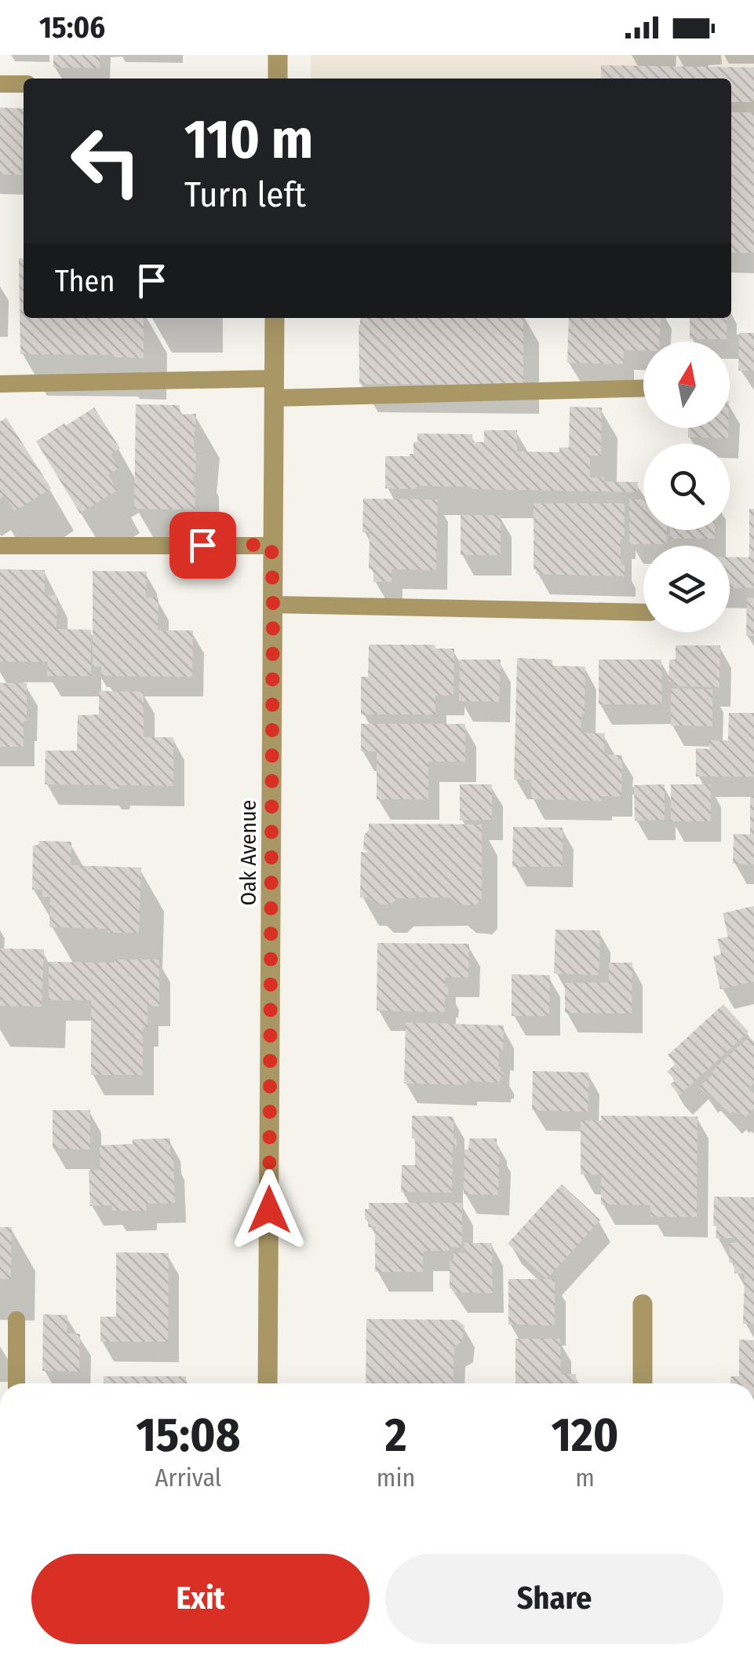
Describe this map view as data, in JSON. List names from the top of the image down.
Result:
{
  "streets": {
    "street": ["Oak Avenue"]
  },
  "north": "top",
  "page": {
    "status": "15:06",
    "turn": ["110 m", "Turn left"],
    "then": "Then",
    "eta": [
      "15:08",
      "Arrival",
      "2",
      "min",
      "120",
      "m"
    ],
    "buttons": ["Exit", "Share"]
  }
}
